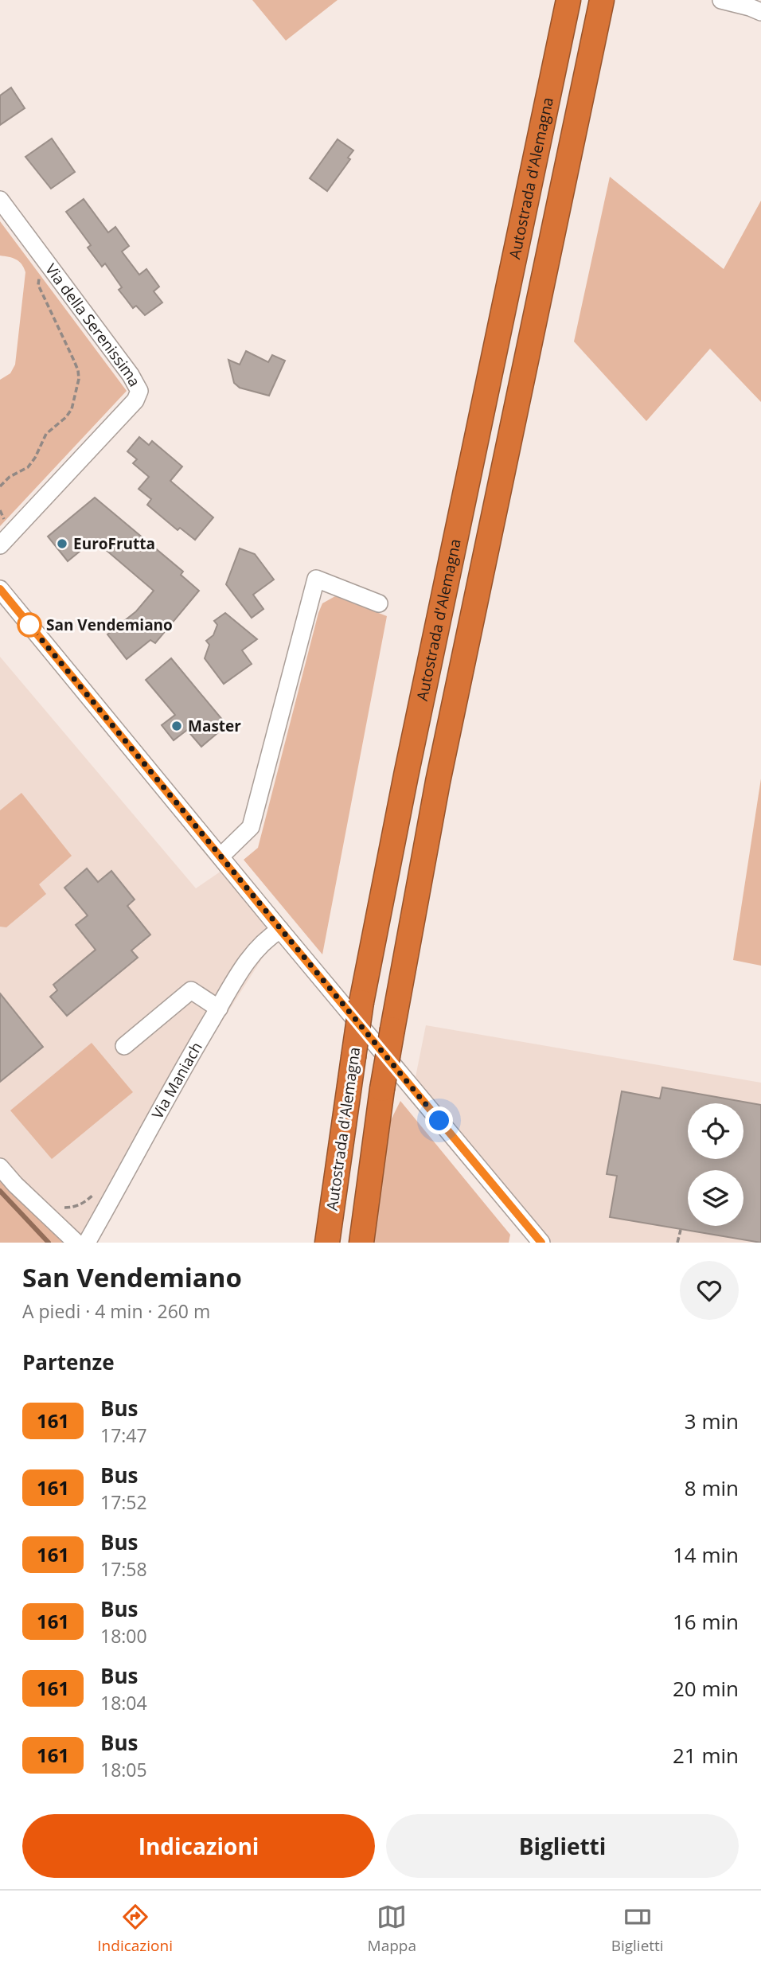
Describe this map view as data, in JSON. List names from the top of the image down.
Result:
{
  "streets": {
    "highway": ["Autostrada d'Alemagna"],
    "street": ["Via della Serenissima", "Via Maniach"]
  },
  "places": ["EuroFrutta", "San Vendemiano", "Master"],
  "lines": ["bus line 161"],
  "page": {
    "heading": [
      ["San Vendemiano", "A piedi · 4 min · 260 m"],
      "Partenze"
    ],
    "list": [
      {
        "mark": "161",
        "name": "Bus",
        "note": "17:47",
        "value": "3 min"
      },
      {
        "mark": "161",
        "name": "Bus",
        "note": "17:52",
        "value": "8 min"
      },
      {
        "mark": "161",
        "name": "Bus",
        "note": "17:58",
        "value": "14 min"
      },
      {
        "mark": "161",
        "name": "Bus",
        "note": "18:00",
        "value": "16 min"
      },
      {
        "mark": "161",
        "name": "Bus",
        "note": "18:04",
        "value": "20 min"
      },
      {
        "mark": "161",
        "name": "Bus",
        "note": "18:05",
        "value": "21 min"
      }
    ],
    "buttons": ["Indicazioni", "Biglietti"],
    "tabs": ["Indicazioni", "Mappa", "Biglietti"]
  }
}
